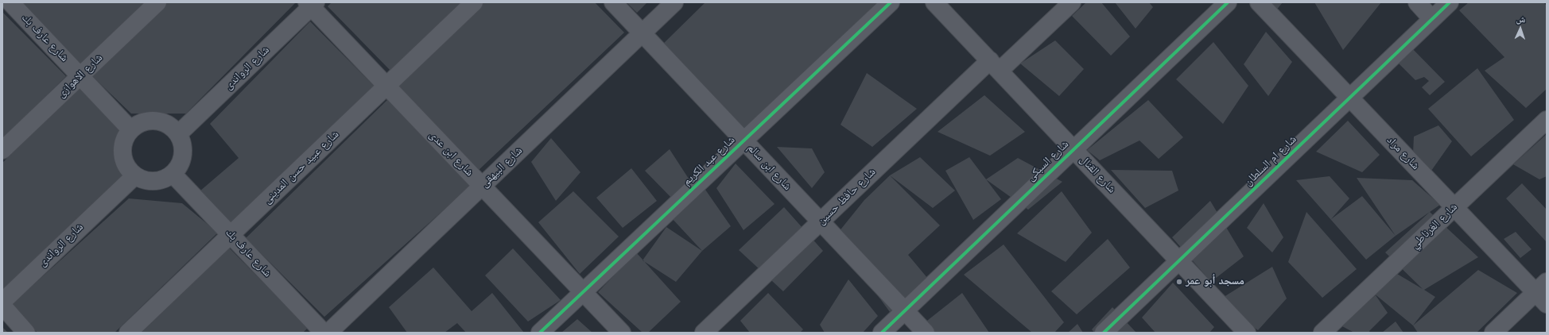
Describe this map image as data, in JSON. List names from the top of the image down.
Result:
{
  "streets": {
    "street": [
      "شارع عارف بك",
      "شارع الرواندى",
      "شارع الاهوازى",
      "شارع مراد",
      "شارع ابن عدى",
      "شارع عبد الكريم",
      "شارع السبكى",
      "شارع ام السلطان",
      "شارع عبيد حسن المدينى",
      "شارع البيهقى",
      "شارع ابن سالم",
      "شارع القنال",
      "شارع حافظ حسين",
      "شارع الغرناطي"
    ]
  },
  "crossings": [
    ["شارع عارف بك", "شارع الرواندى"],
    ["شارع عارف بك", "شارع الاهوازى"],
    ["شارع عارف بك", "شارع عبيد حسن المدينى"],
    ["شارع الرواندى", "شارع ابن عدى"],
    ["شارع مراد", "شارع ام السلطان"],
    ["شارع مراد", "شارع الغرناطي"],
    ["شارع ابن عدى", "شارع عبد الكريم"],
    ["شارع ابن عدى", "شارع عبيد حسن المدينى"],
    ["شارع ابن عدى", "شارع البيهقى"],
    ["شارع عبد الكريم", "شارع ابن سالم"],
    ["شارع السبكى", "شارع ابن سالم"],
    ["شارع السبكى", "شارع القنال"],
    ["شارع ام السلطان", "شارع القنال"],
    ["شارع البيهقى", "شارع ابن سالم"],
    ["شارع ابن سالم", "شارع حافظ حسين"],
    ["شارع القنال", "شارع حافظ حسين"]
  ],
  "places": ["مسجد أبو عمر"],
  "north": "top"
}
